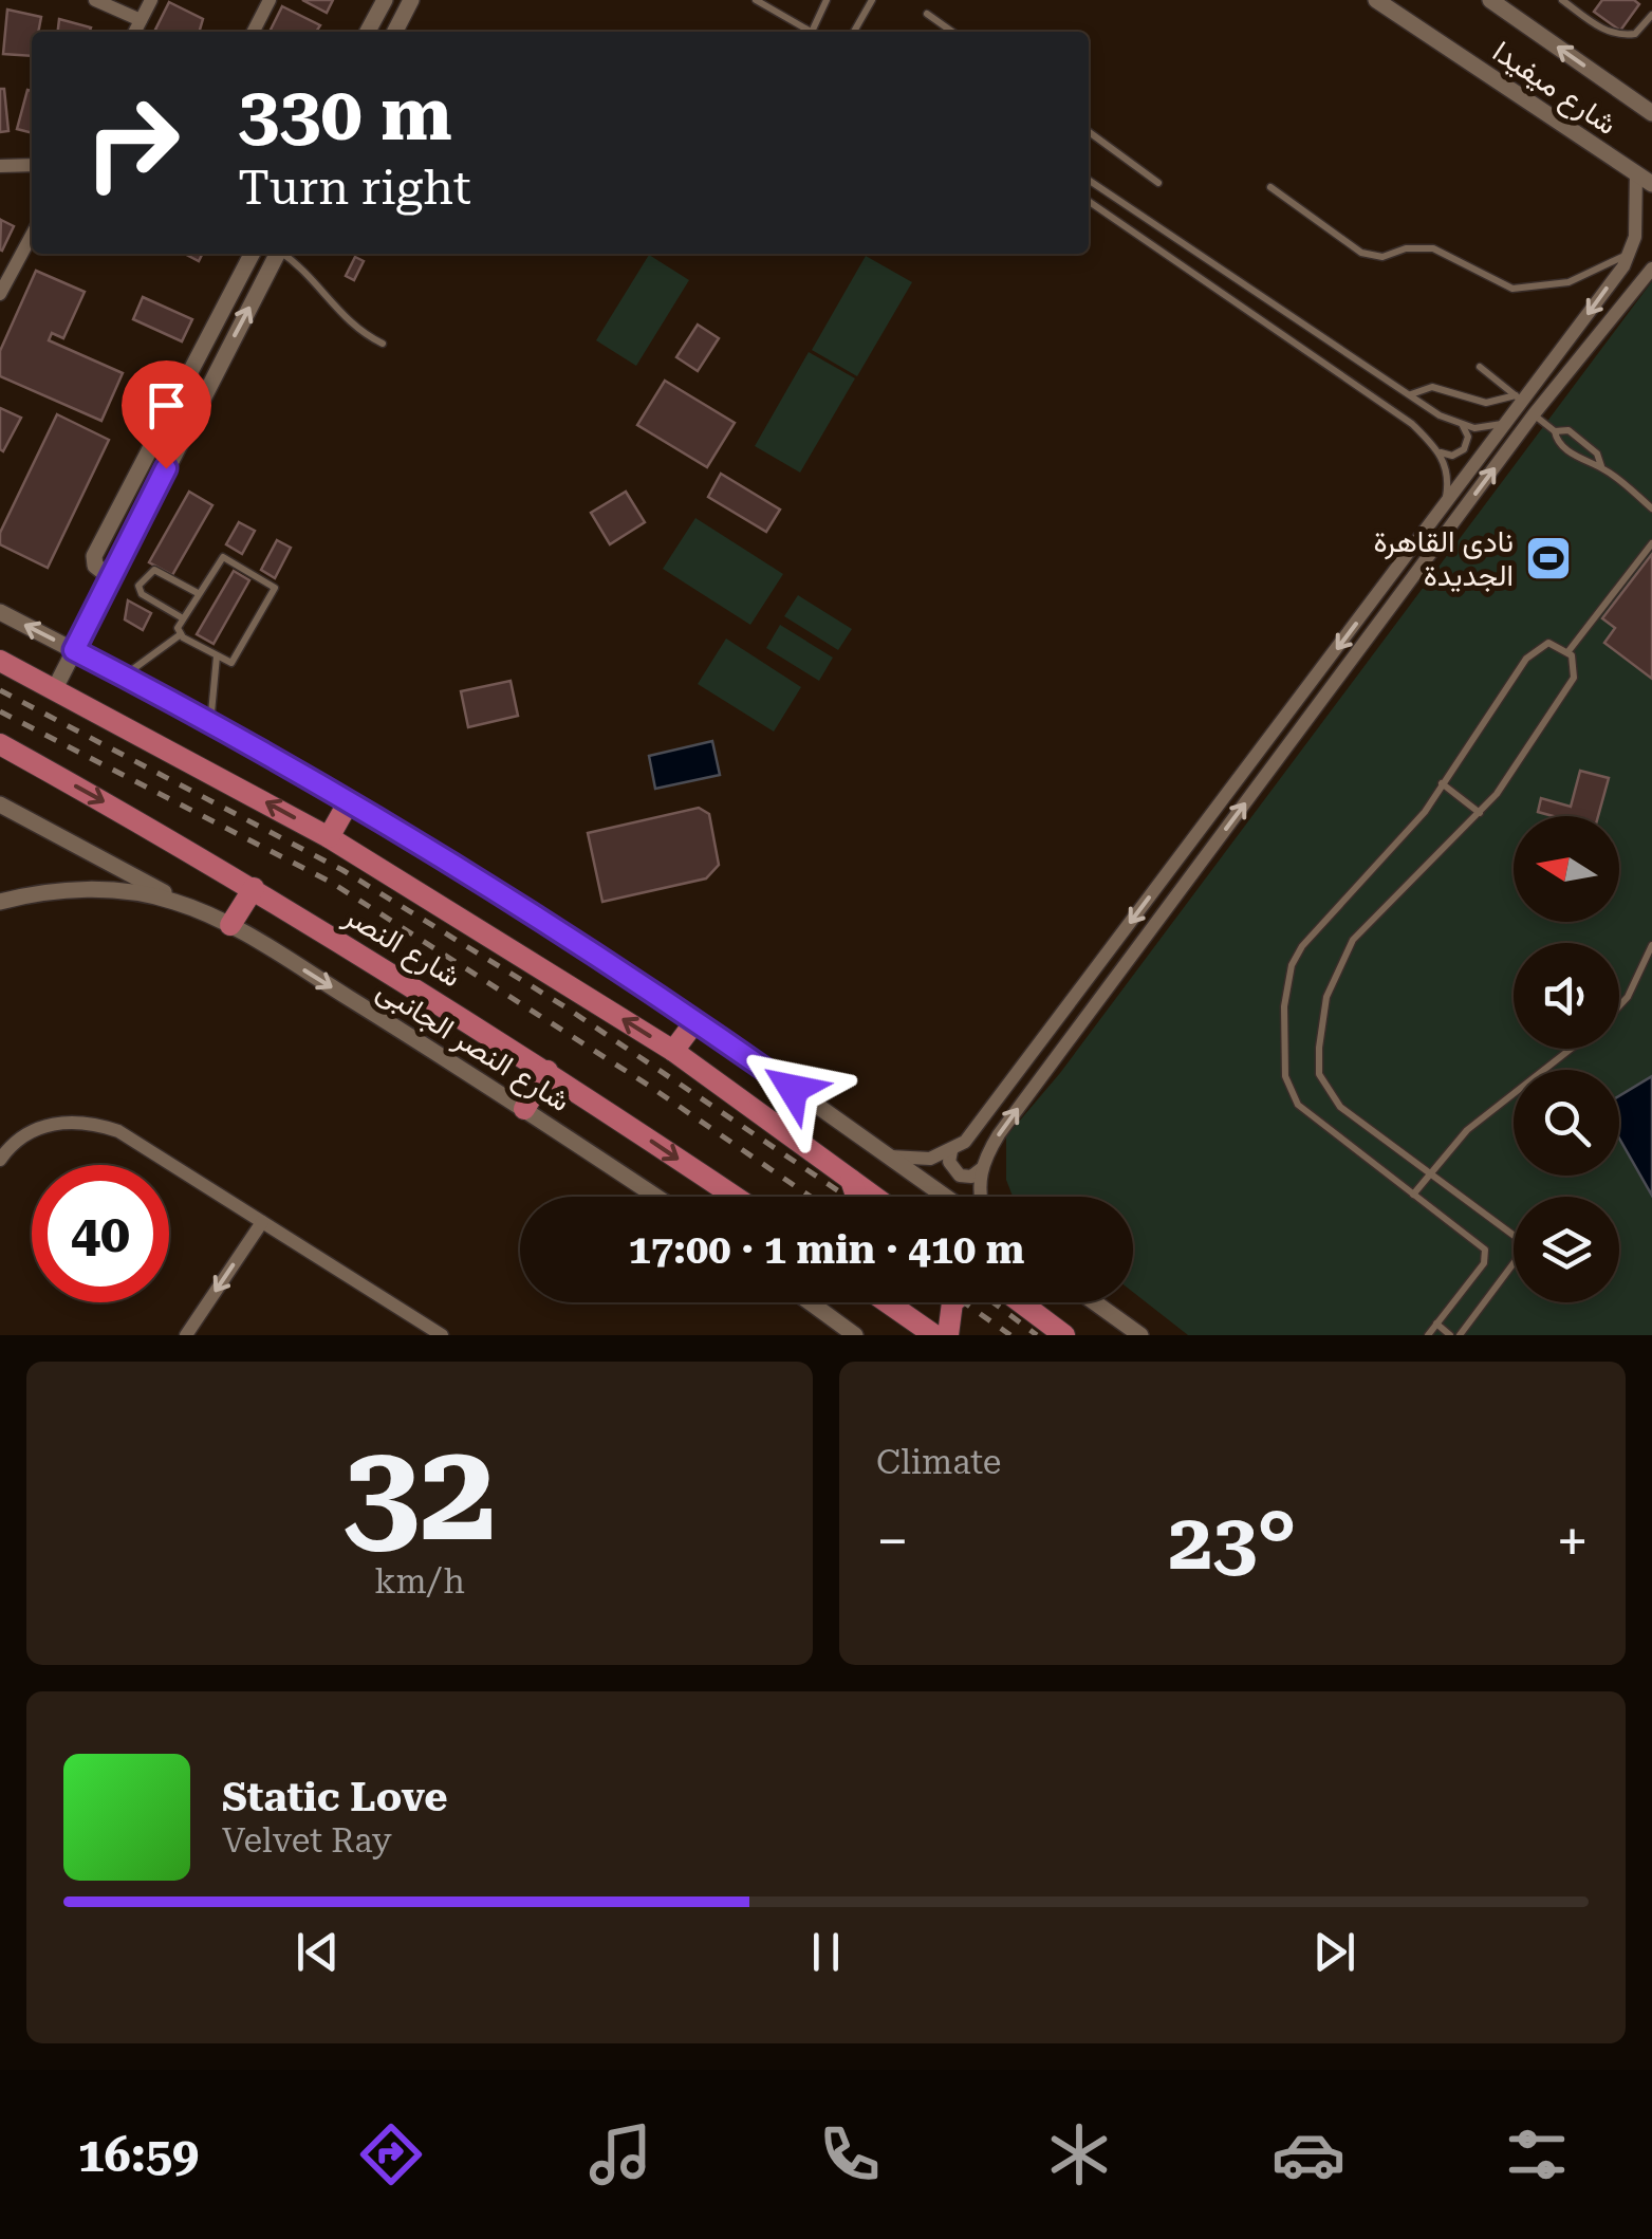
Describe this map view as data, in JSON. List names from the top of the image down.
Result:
{
  "streets": {
    "main road": ["شارع النصر"],
    "street": ["شارع ميفيدا", "شارع النصر الجانبى"]
  },
  "one_way": ["شارع النصر الجانبى"],
  "places": {
    "sports": ["نادى القاهرة الجديدة"]
  },
  "north": "left",
  "page": {
    "turn": ["330 m", "Turn right"],
    "limit": "40",
    "trip": "17:00 · 1 min · 410 m",
    "tile": [
      ["32", "km/h"],
      "Climate"
    ],
    "heat": ["−", "23°", "+"],
    "song": ["Static Love", "Velvet Ray"],
    "tabs": "16:59"
  }
}
